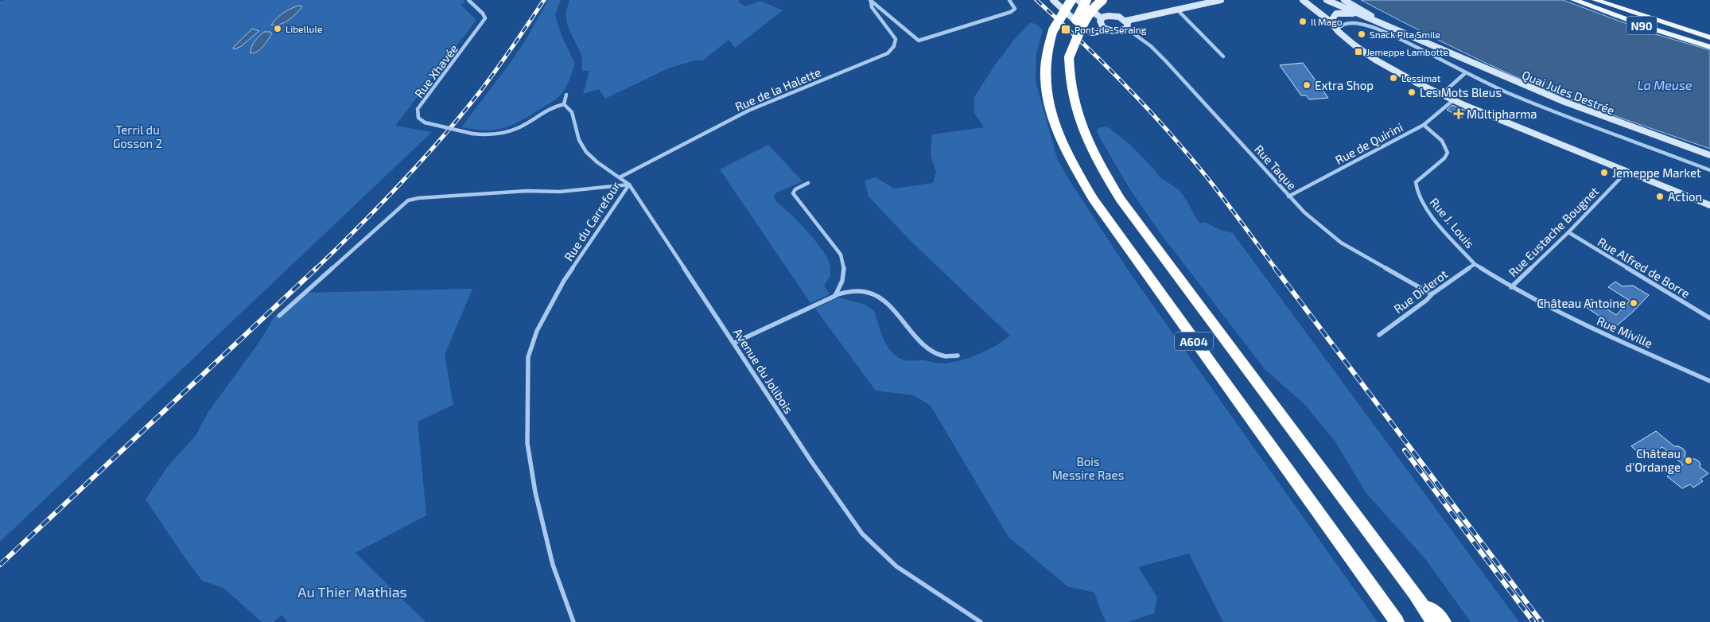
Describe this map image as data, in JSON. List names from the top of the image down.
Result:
{
  "streets": {
    "highway": ["A604"],
    "main road": ["N90"],
    "street": [
      "Rue Xhavée",
      "Rue de la Halette",
      "Quai Jules Destrée",
      "Rue de Quirini",
      "Rue Taque",
      "Rue du Carrefour",
      "Rue J. Louis",
      "Rue Eustache Bougnet",
      "Rue Alfred de Borre",
      "Rue Diderot",
      "Rue Miville",
      "Avenue du Jolibois"
    ]
  },
  "crossings": [
    ["Rue Xhavée", "Avenue du Jolibois"],
    ["Rue de la Halette", "Avenue du Jolibois"],
    ["Rue de Quirini", "Rue Taque"],
    ["Rue de Quirini", "Rue J. Louis"],
    ["Rue Taque", "Rue Diderot"],
    ["Rue du Carrefour", "Avenue du Jolibois"],
    ["Rue J. Louis", "Rue Eustache Bougnet"],
    ["Rue J. Louis", "Rue Diderot"],
    ["Rue J. Louis", "Rue Miville"],
    ["Rue Eustache Bougnet", "Rue Alfred de Borre"],
    ["Rue Eustache Bougnet", "Rue Miville"]
  ],
  "water": ["La Meuse"],
  "parks": ["Terril du Gosson 2", "Bois Messire Raes", "Au Thier Mathias"],
  "places": {
    "other": [
      "Il Mago",
      "Libellule",
      "Snack Pita Smile",
      "Lessimat",
      "Extra Shop",
      "Les Mots Bleus",
      "Jemeppe Market",
      "Action",
      "Château Antoine",
      "Château d'Ordange"
    ],
    "transit": ["Pont-de-Seraing", "Jemeppe Lambotte"],
    "health": ["Multipharma"]
  }
}
